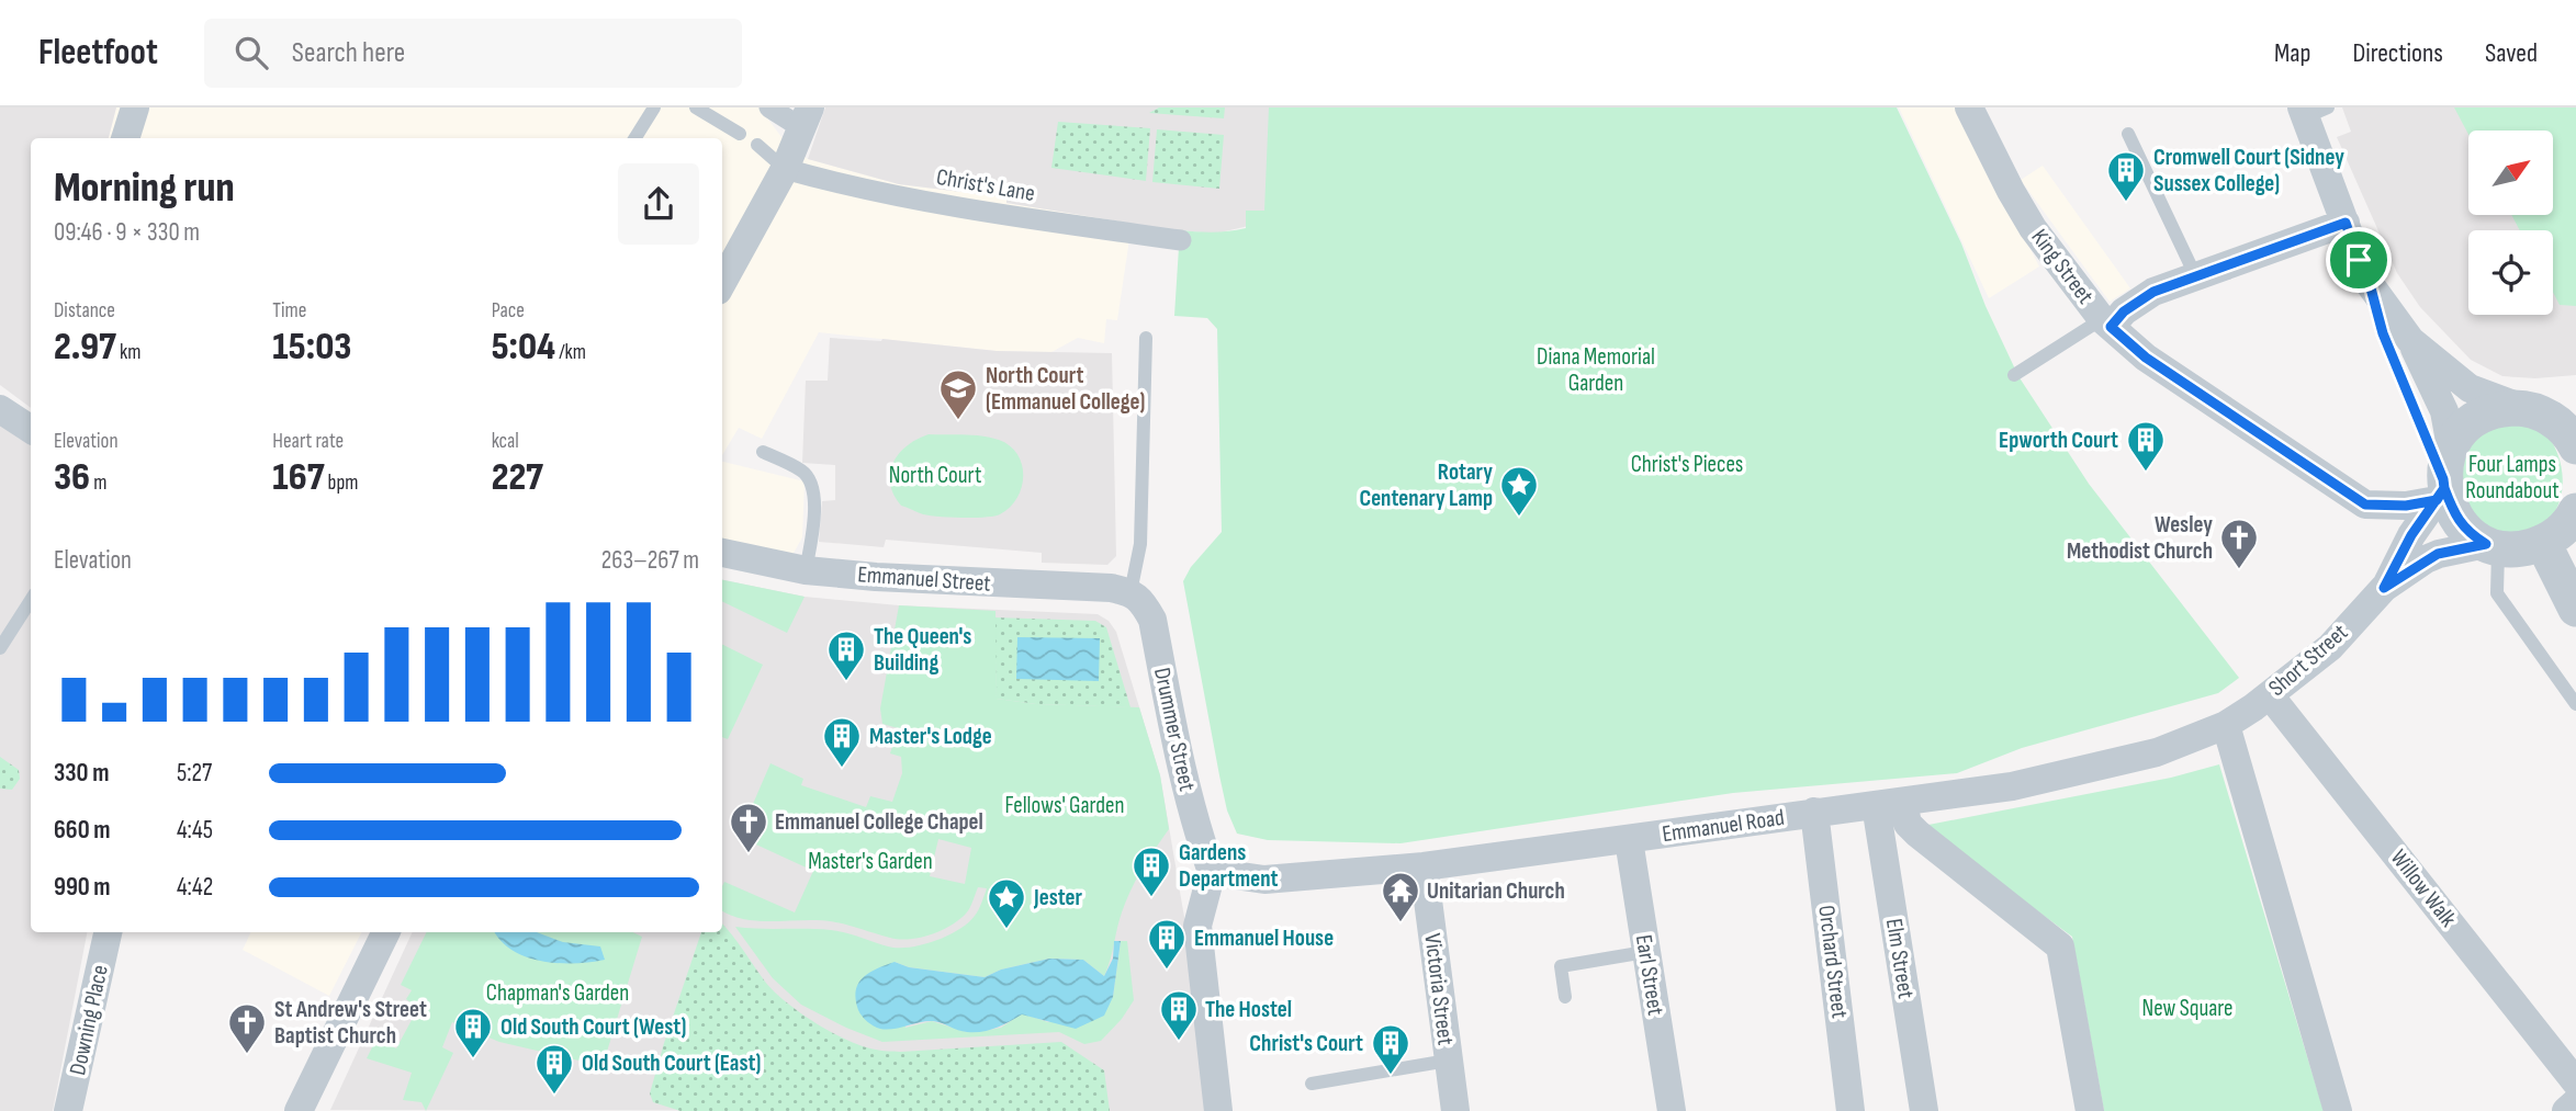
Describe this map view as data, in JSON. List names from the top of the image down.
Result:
{
  "streets": {
    "street": [
      "Christ's Lane",
      "King Street",
      "Emmanuel Street",
      "Short Street",
      "Drummer Street",
      "Emmanuel Road",
      "Willow Walk",
      "Elm Street",
      "Orchard Street",
      "Earl Street",
      "Victoria Street",
      "Downing Place"
    ]
  },
  "crossings": [
    ["King Street", "Short Street"],
    ["Emmanuel Street", "Drummer Street"],
    ["Short Street", "Emmanuel Road"],
    ["Short Street", "Willow Walk"],
    ["Drummer Street", "Emmanuel Road"],
    ["Emmanuel Road", "Elm Street"],
    ["Emmanuel Road", "Orchard Street"],
    ["Emmanuel Road", "Earl Street"],
    ["Emmanuel Road", "Victoria Street"]
  ],
  "parks": [
    "Diana Memorial Garden",
    "Christ's Pieces",
    "Four Lamps Roundabout",
    "North Court",
    "Fellows' Garden",
    "Master's Garden",
    "Chapman's Garden",
    "New Square"
  ],
  "places": {
    "building": [
      "Cromwell Court (Sidney Sussex College)",
      "Epworth Court",
      "The Queen's Building",
      "Master's Lodge",
      "Gardens Department",
      "Emmanuel House",
      "The Hostel",
      "Old South Court (West)",
      "Christ's Court",
      "Old South Court (East)"
    ],
    "school or university": ["North Court (Emmanuel College)"],
    "place": ["Rotary Centenary Lamp", "Jester"],
    "church": ["Wesley Methodist Church", "Emmanuel College Chapel", "St Andrew's Street Baptist Church"],
    "temple": ["Unitarian Church"]
  },
  "north": "top right",
  "page": {
    "header": "Fleetfoot",
    "search": "Search here",
    "nav": ["Map", "Directions", "Saved"],
    "heading": ["Morning run", "09:46 · 9 × 330 m"],
    "stats": [
      ["Distance", "2.97 km"],
      ["Time", "15:03"],
      ["Pace", "5:04 /km"],
      ["Elevation", "36 m"],
      ["Heart rate", "167 bpm"],
      ["kcal", "227"]
    ],
    "chart": ["Elevation", "263–267 m"],
    "list": [
      {
        "name": "330 m",
        "note": "5:27"
      },
      {
        "name": "660 m",
        "note": "4:45"
      },
      {
        "name": "990 m",
        "note": "4:42"
      }
    ]
  }
}
